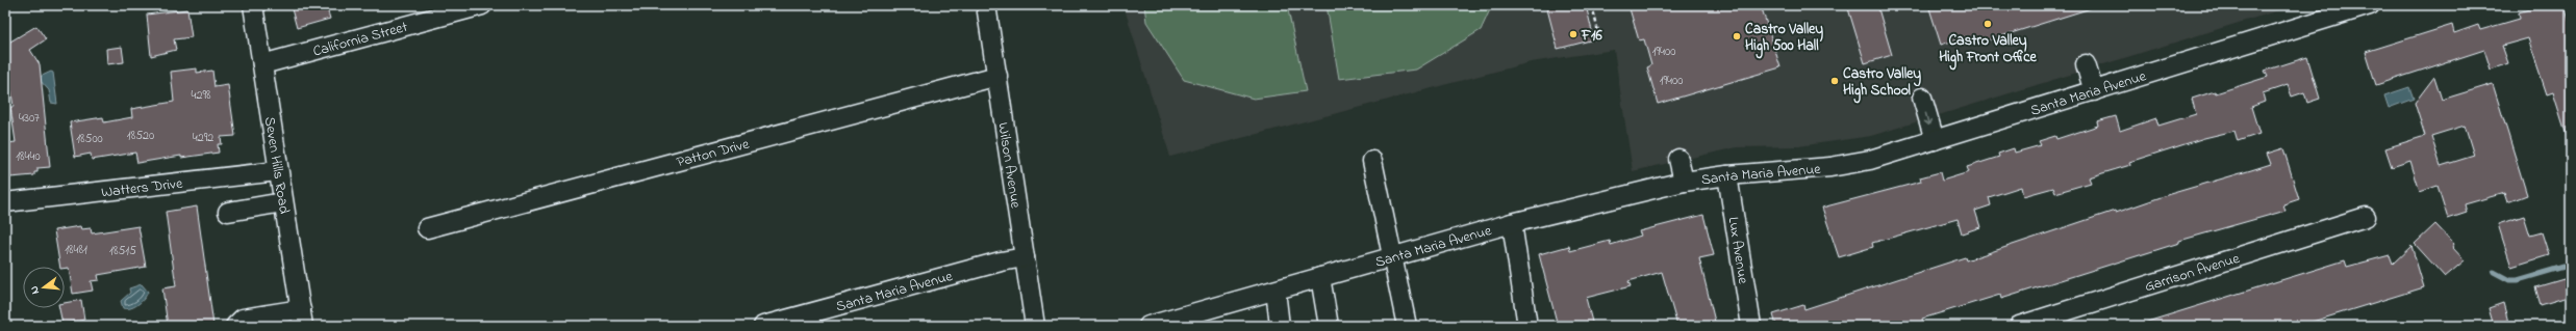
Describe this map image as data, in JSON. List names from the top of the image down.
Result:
{
  "streets": {
    "street": [
      "California Street",
      "Santa Maria Avenue",
      "Patton Drive",
      "Wilson Avenue",
      "Seven Hills Road",
      "Watters Drive",
      "Lux Avenue",
      "Garrison Avenue"
    ]
  },
  "crossings": [
    ["California Street", "Seven Hills Road"],
    ["Santa Maria Avenue", "Wilson Avenue"],
    ["Santa Maria Avenue", "Lux Avenue"],
    ["Patton Drive", "Wilson Avenue"],
    ["Seven Hills Road", "Watters Drive"]
  ],
  "places": [
    "Castro Valley High Front Office",
    "F16",
    "Castro Valley High 500 Hall",
    "Castro Valley High School"
  ],
  "house_numbers": [
    "19400",
    "19400",
    "4298",
    "4307",
    "18520",
    "4292",
    "18500",
    "18440",
    "18481",
    "18515"
  ],
  "north": "left"
}
